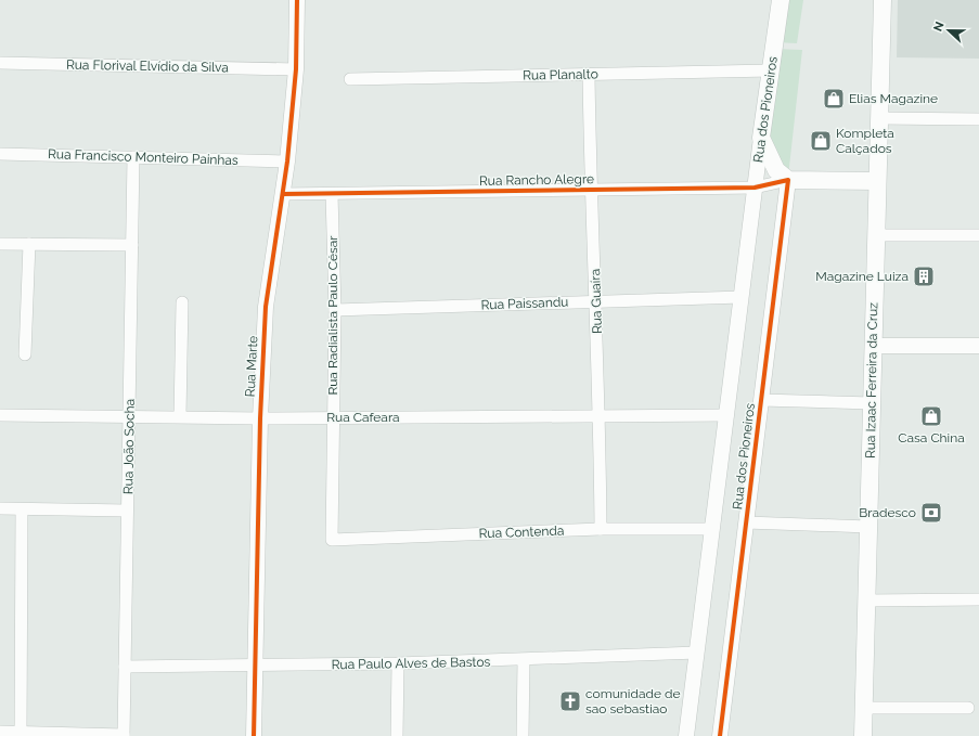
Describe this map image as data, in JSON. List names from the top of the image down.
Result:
{
  "streets": {
    "main road": ["Rua dos Pioneiros", "Rua Rancho Alegre", "Rua Izaac Ferreira da Cruz"],
    "street": [
      "Rua Florival Elvídio da Silva",
      "Rua Planalto",
      "Rua Francisco Monteiro Painhas",
      "Rua Guaíra",
      "Rua Paissandu",
      "Rua Radialista Paulo César",
      "Rua Marte",
      "Rua Cafeara",
      "Rua João Socha",
      "Rua Contenda",
      "Rua Paulo Alves de Bastos"
    ]
  },
  "crossings": [
    ["Rua Florival Elvídio da Silva", "Rua Marte"],
    ["Rua Planalto", "Rua dos Pioneiros"],
    ["Rua Planalto", "Rua Guaíra"],
    ["Rua dos Pioneiros", "Rua Rancho Alegre"],
    ["Rua dos Pioneiros", "Rua Paissandu"],
    ["Rua dos Pioneiros", "Rua Cafeara"],
    ["Rua dos Pioneiros", "Rua Contenda"],
    ["Rua dos Pioneiros", "Rua Paulo Alves de Bastos"],
    ["Rua Francisco Monteiro Painhas", "Rua Marte"],
    ["Rua Francisco Monteiro Painhas", "Rua João Socha"],
    ["Rua Rancho Alegre", "Rua Guaíra"],
    ["Rua Rancho Alegre", "Rua Radialista Paulo César"],
    ["Rua Rancho Alegre", "Rua Marte"],
    ["Rua Rancho Alegre", "Rua Izaac Ferreira da Cruz"],
    ["Rua Guaíra", "Rua Paissandu"],
    ["Rua Guaíra", "Rua Cafeara"],
    ["Rua Guaíra", "Rua Contenda"],
    ["Rua Paissandu", "Rua Radialista Paulo César"],
    ["Rua Radialista Paulo César", "Rua Cafeara"],
    ["Rua Radialista Paulo César", "Rua Contenda"],
    ["Rua Marte", "Rua Cafeara"],
    ["Rua Marte", "Rua Paulo Alves de Bastos"],
    ["Rua Cafeara", "Rua João Socha"],
    ["Rua João Socha", "Rua Paulo Alves de Bastos"]
  ],
  "places": {
    "shop": ["Elias Magazine", "Kompleta Calçados", "Casa China"],
    "building": ["Magazine Luiza"],
    "bank": ["Bradesco"],
    "church": ["comunidade de sao sebastiao"]
  },
  "north": "left"
}
